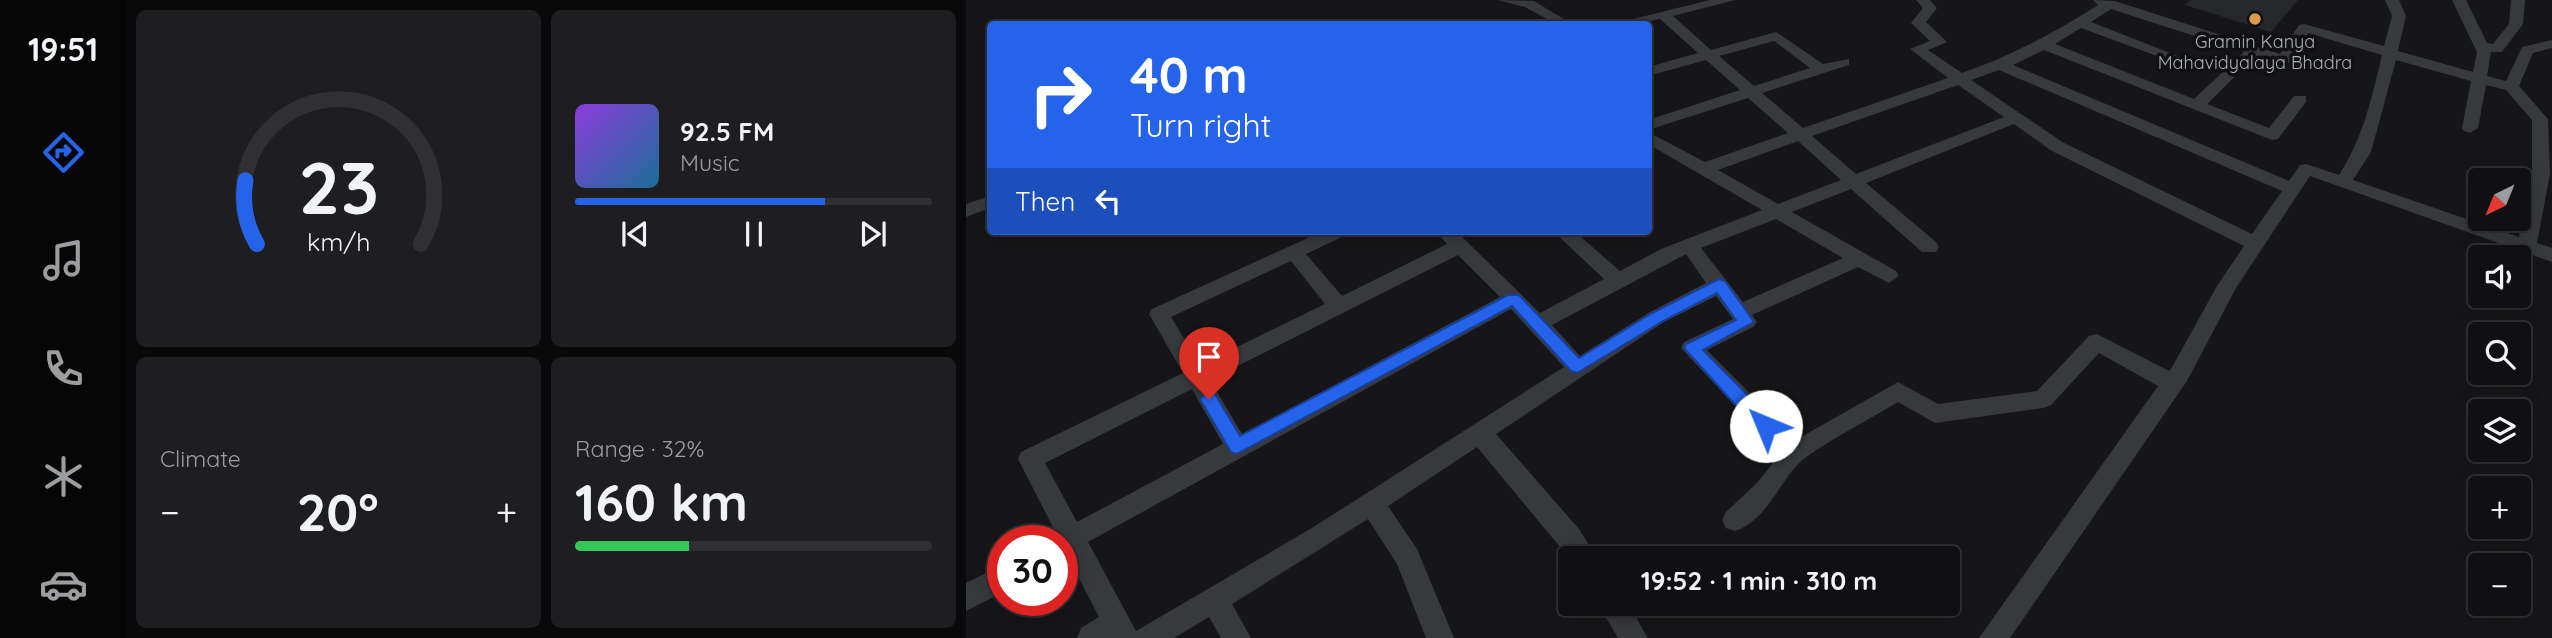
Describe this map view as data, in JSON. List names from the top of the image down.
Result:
{
  "places": ["Gramin Kanya Mahavidyalaya Bhadra"],
  "north": "bottom left",
  "page": {
    "tabs": "19:51",
    "turn": ["40 m", "Turn right"],
    "song": ["92.5 FM", "Music"],
    "map_buttons": ["+", "−"],
    "then": "Then",
    "tile": [
      "Climate",
      ["Range · 32%", "160 km"]
    ],
    "heat": ["−", "20°", "+"],
    "limit": "30",
    "trip": "19:52 · 1 min · 310 m",
    "gauge": ["23", "km/h"]
  }
}
